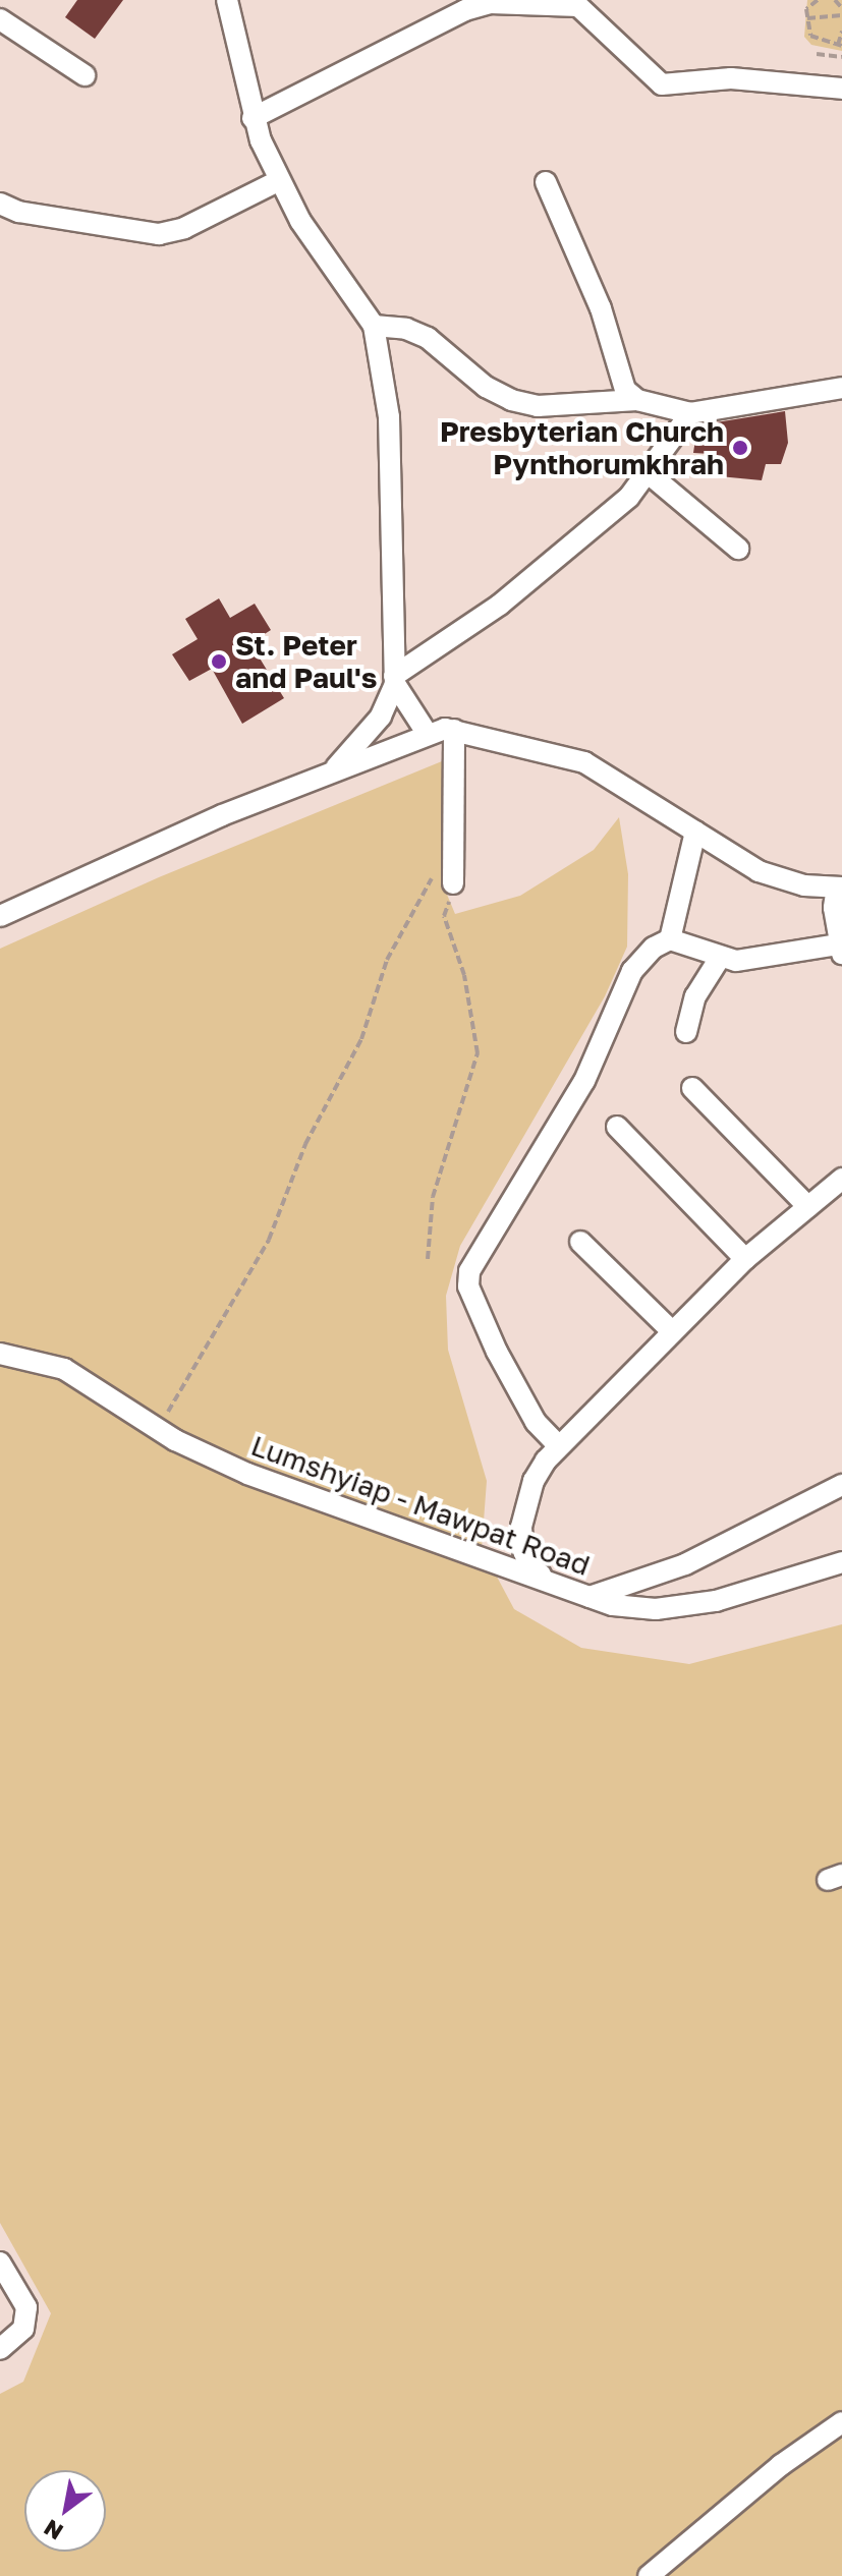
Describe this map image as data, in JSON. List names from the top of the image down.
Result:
{
  "streets": {
    "street": ["Lumshyiap - Mawpat Road"]
  },
  "places": ["Presbyterian Church Pynthorumkhrah", "St. Peter and Paul's"],
  "north": "bottom left"
}
